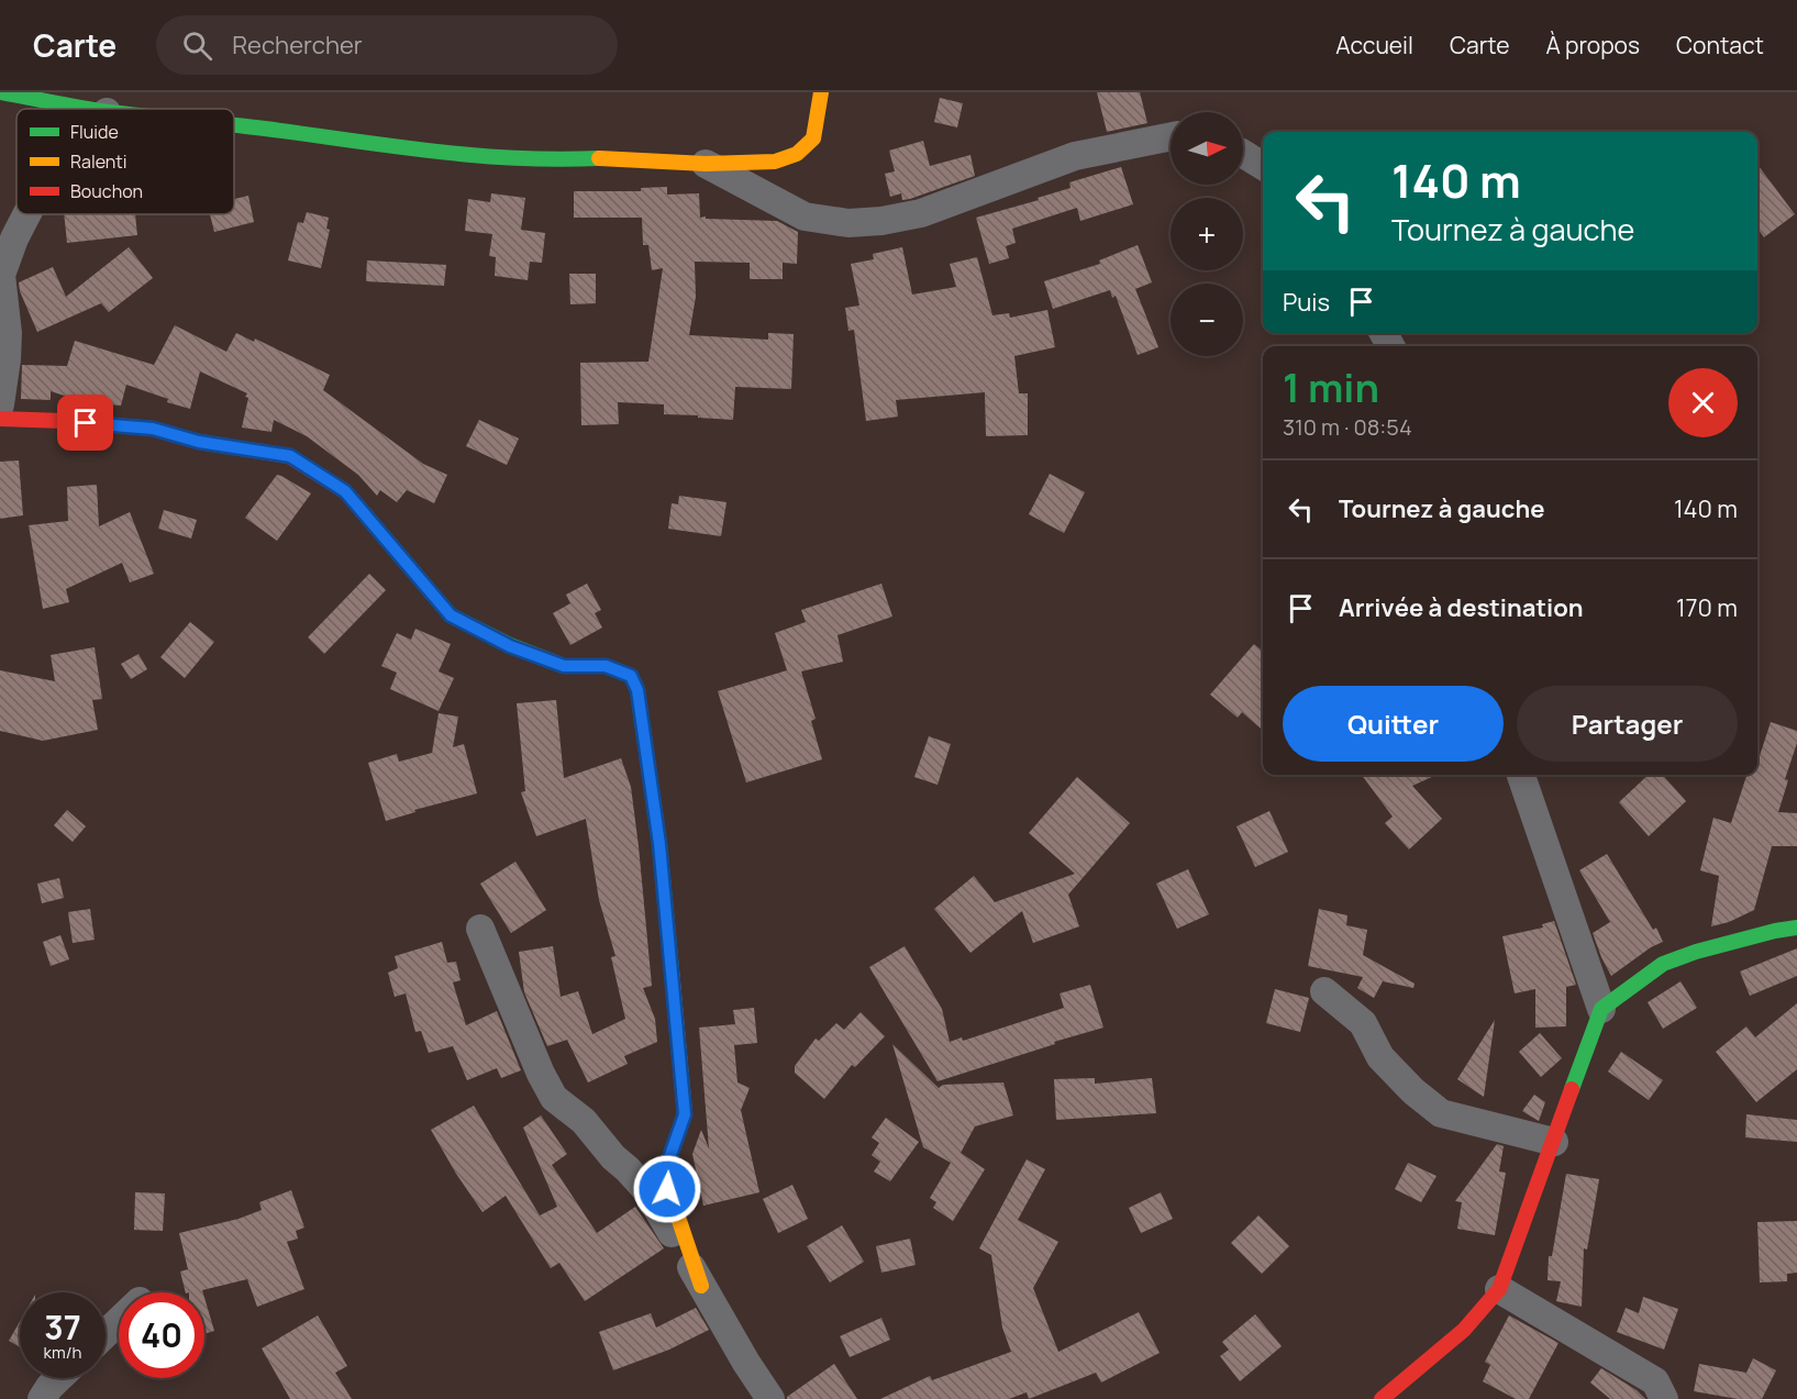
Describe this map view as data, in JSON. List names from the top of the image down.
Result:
{
  "legend": ["Fluide", "Ralenti", "Bouchon"],
  "north": "right",
  "page": {
    "header": "Carte",
    "search": "Rechercher",
    "nav": [
      "Accueil",
      "Carte",
      "À propos",
      "Contact"
    ],
    "map_buttons": ["+", "−"],
    "turn": ["140 m", "Tournez à gauche"],
    "then": "Puis",
    "heading": ["1 min", "310 m · 08:54"],
    "list": [
      {
        "name": "Tournez à gauche",
        "value": "140 m"
      },
      {
        "name": "Arrivée à destination",
        "value": "170 m"
      }
    ],
    "buttons": ["Quitter", "Partager"],
    "speed": "37 km/h",
    "limit": "40"
  }
}
